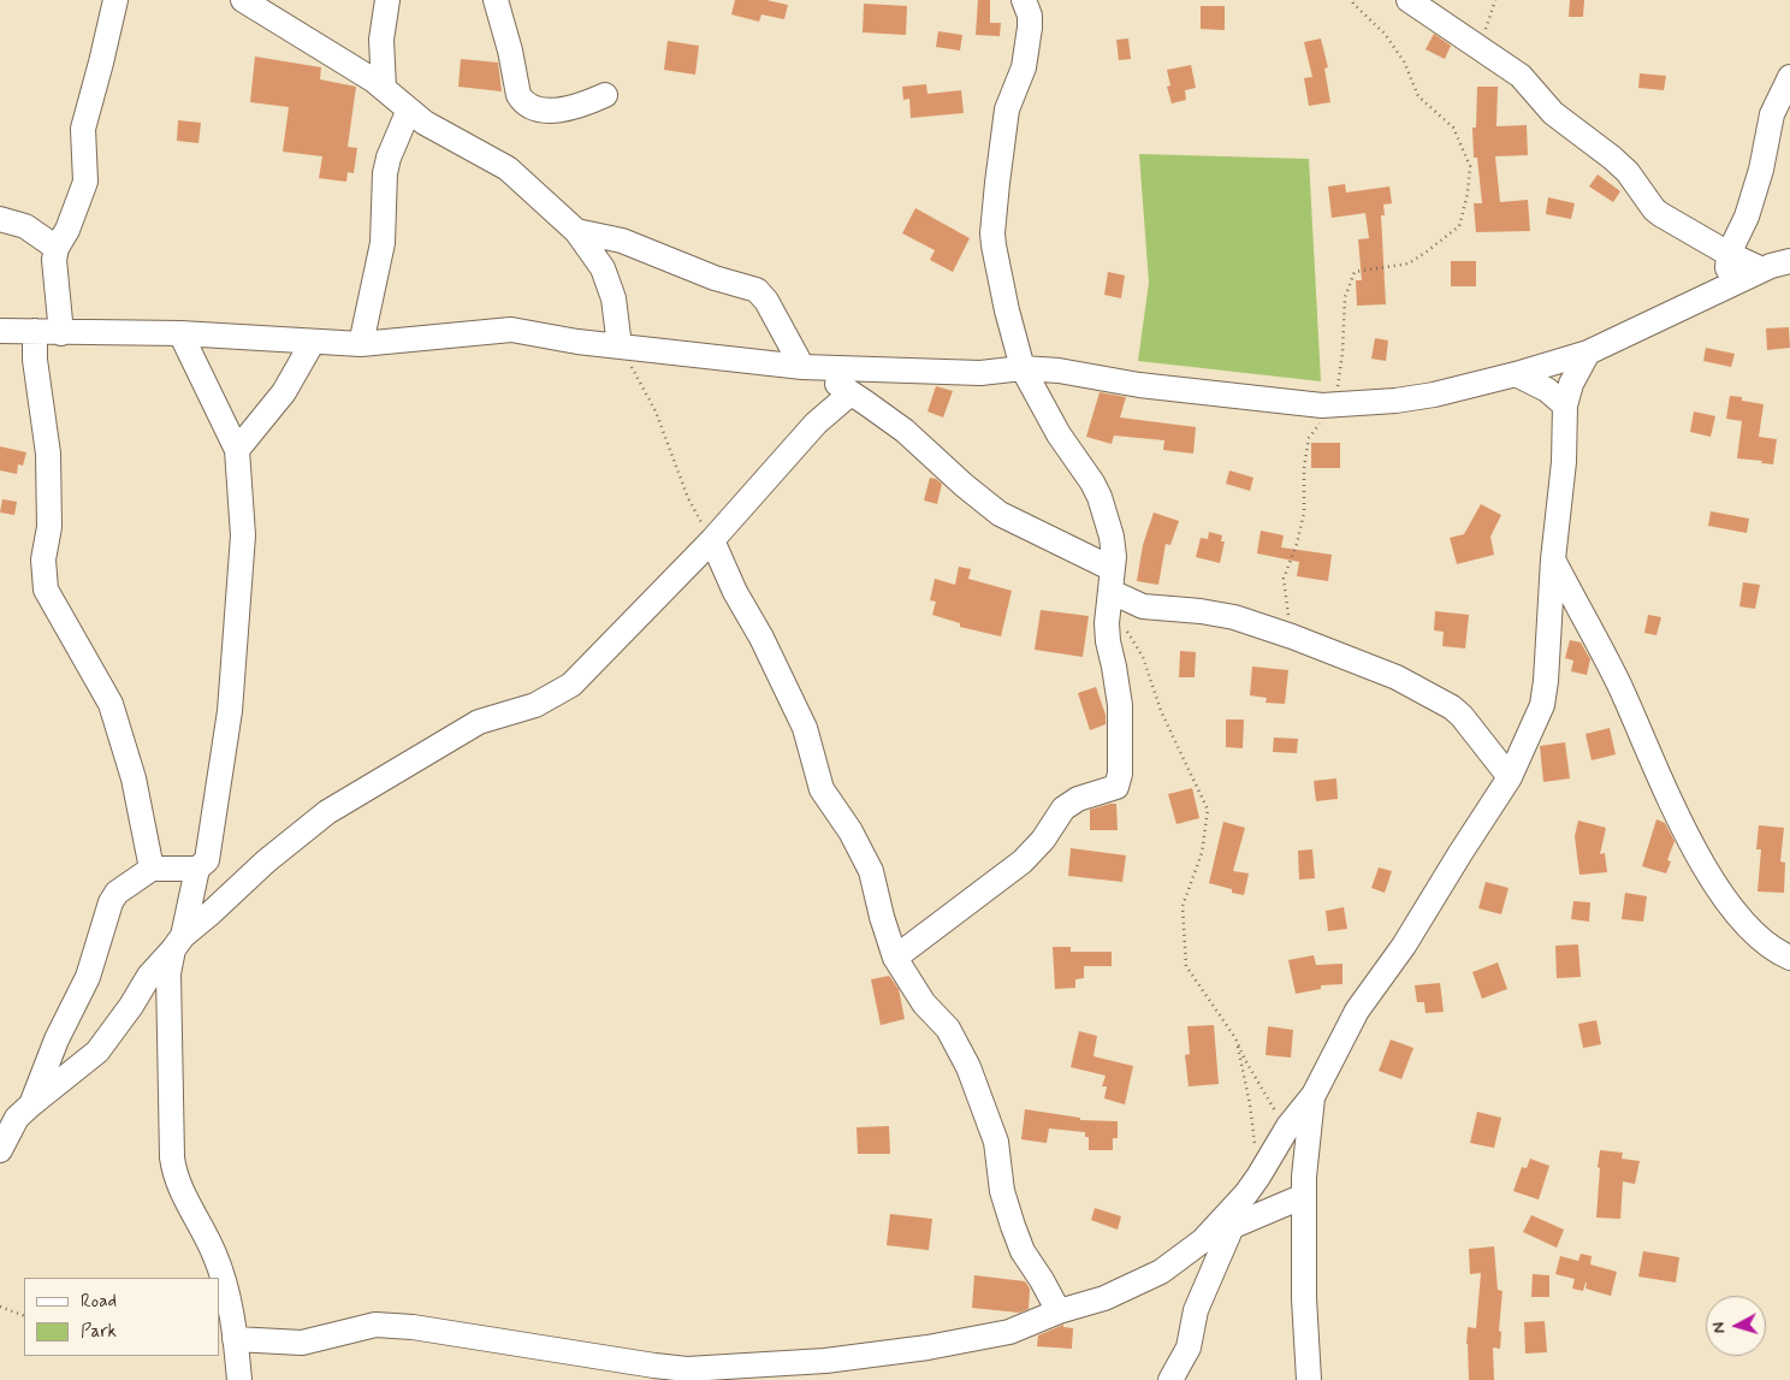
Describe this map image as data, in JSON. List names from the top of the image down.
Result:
{
  "legend": ["Road", "Park"],
  "north": "left"
}
